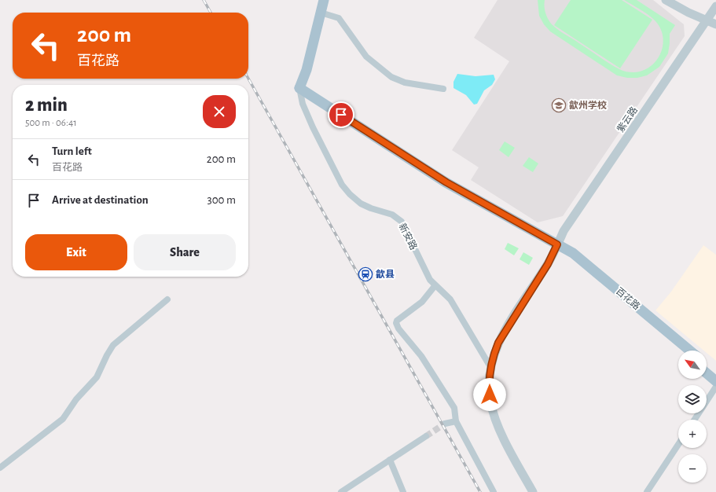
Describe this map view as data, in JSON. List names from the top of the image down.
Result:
{
  "streets": {
    "main road": ["新安路", "百花路"],
    "street": ["紫云路"]
  },
  "crossings": [
    ["紫云路", "新安路"],
    ["紫云路", "百花路"],
    ["新安路", "百花路"]
  ],
  "places": {
    "school or university": ["歙州学校"],
    "station": ["歙县"]
  },
  "north": "top left",
  "page": {
    "turn": ["200 m", "百花路"],
    "heading": ["2 min", "500 m · 06:41"],
    "list": [
      {
        "name": "Turn left",
        "note": "百花路",
        "value": "200 m"
      },
      {
        "name": "Arrive at destination",
        "value": "300 m"
      }
    ],
    "buttons": ["Exit", "Share"],
    "map_buttons": ["+", "−"]
  }
}
